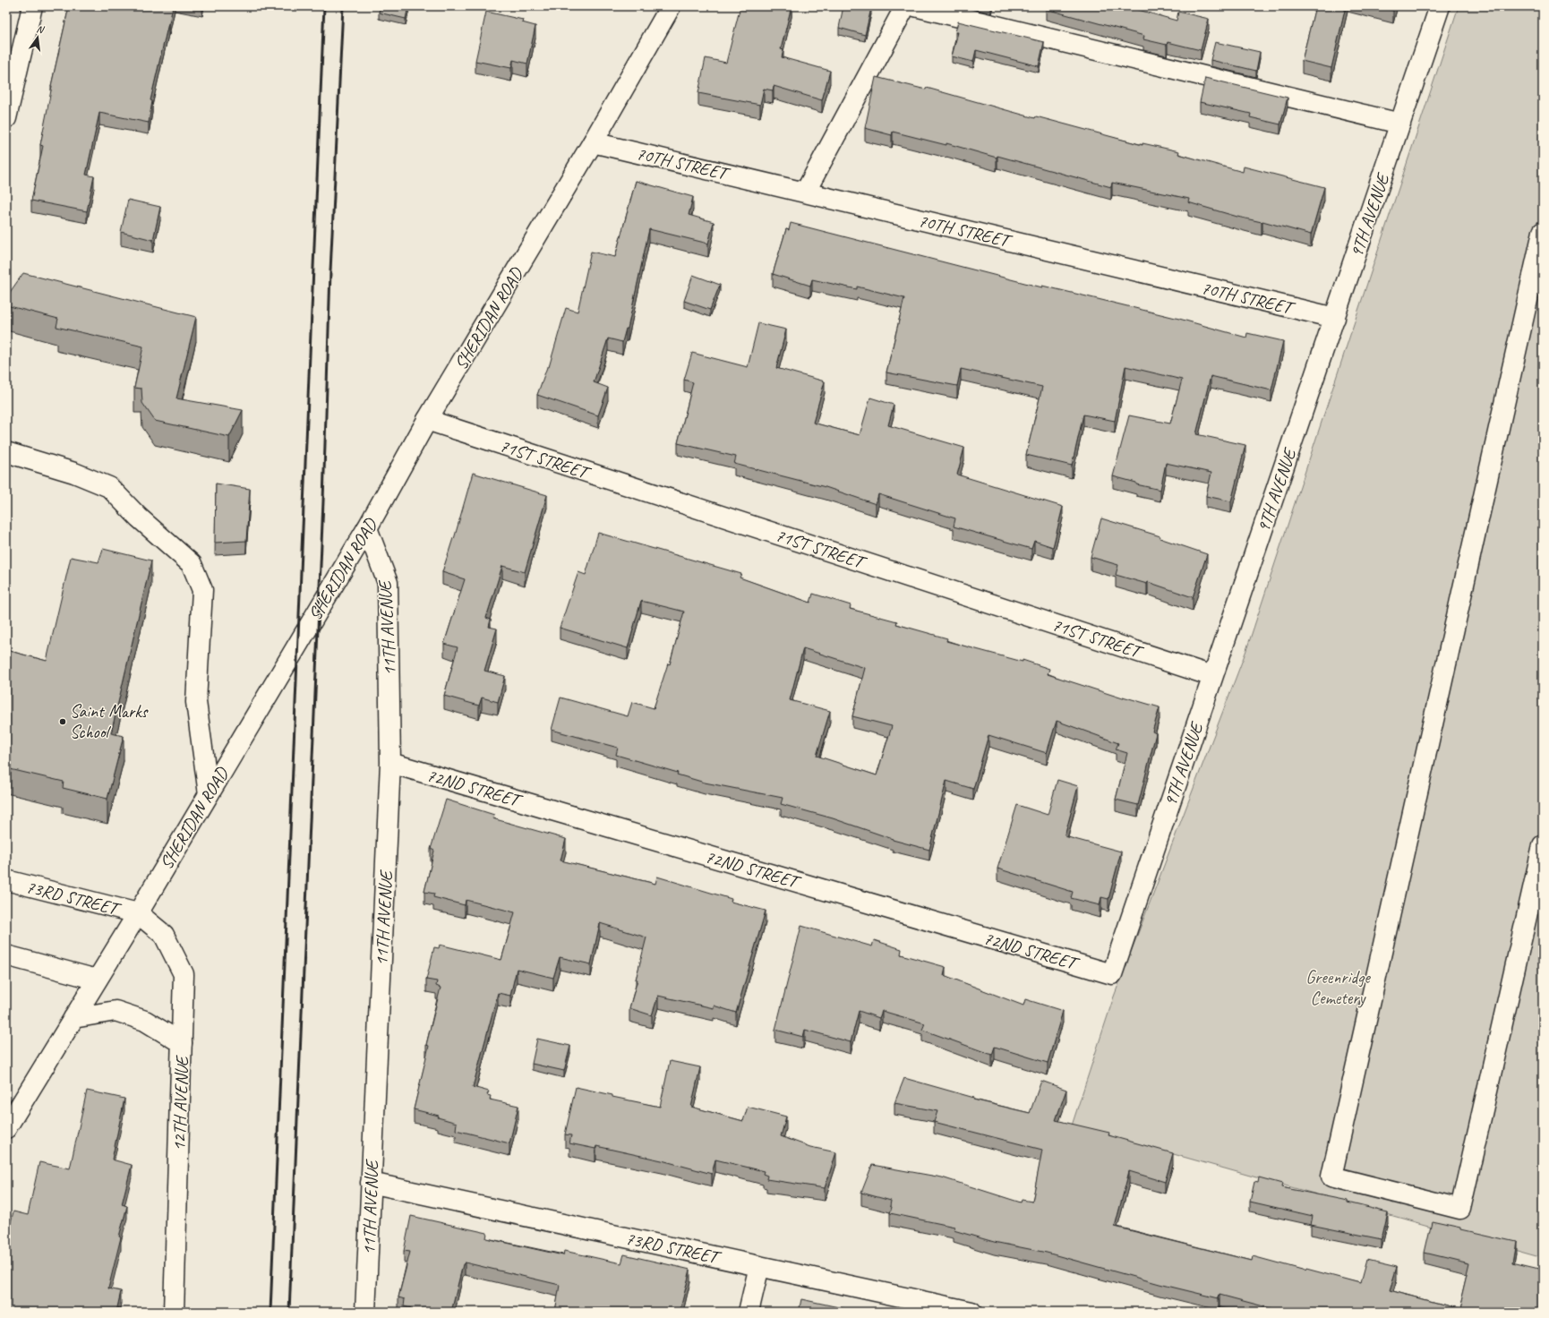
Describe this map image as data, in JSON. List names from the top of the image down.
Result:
{
  "streets": {
    "street": [
      "70TH STREET",
      "9TH AVENUE",
      "SHERIDAN ROAD",
      "71ST STREET",
      "11TH AVENUE",
      "72ND STREET",
      "73RD STREET",
      "12TH AVENUE"
    ]
  },
  "crossings": [
    ["70TH STREET", "9TH AVENUE"],
    ["70TH STREET", "SHERIDAN ROAD"],
    ["9TH AVENUE", "71ST STREET"],
    ["9TH AVENUE", "72ND STREET"],
    ["SHERIDAN ROAD", "71ST STREET"],
    ["SHERIDAN ROAD", "11TH AVENUE"],
    ["SHERIDAN ROAD", "73RD STREET"],
    ["SHERIDAN ROAD", "12TH AVENUE"],
    ["11TH AVENUE", "72ND STREET"],
    ["11TH AVENUE", "73RD STREET"],
    ["73RD STREET", "12TH AVENUE"]
  ],
  "parks": ["Greenridge Cemetery"],
  "places": ["Saint Marks School"],
  "north": "top"
}
